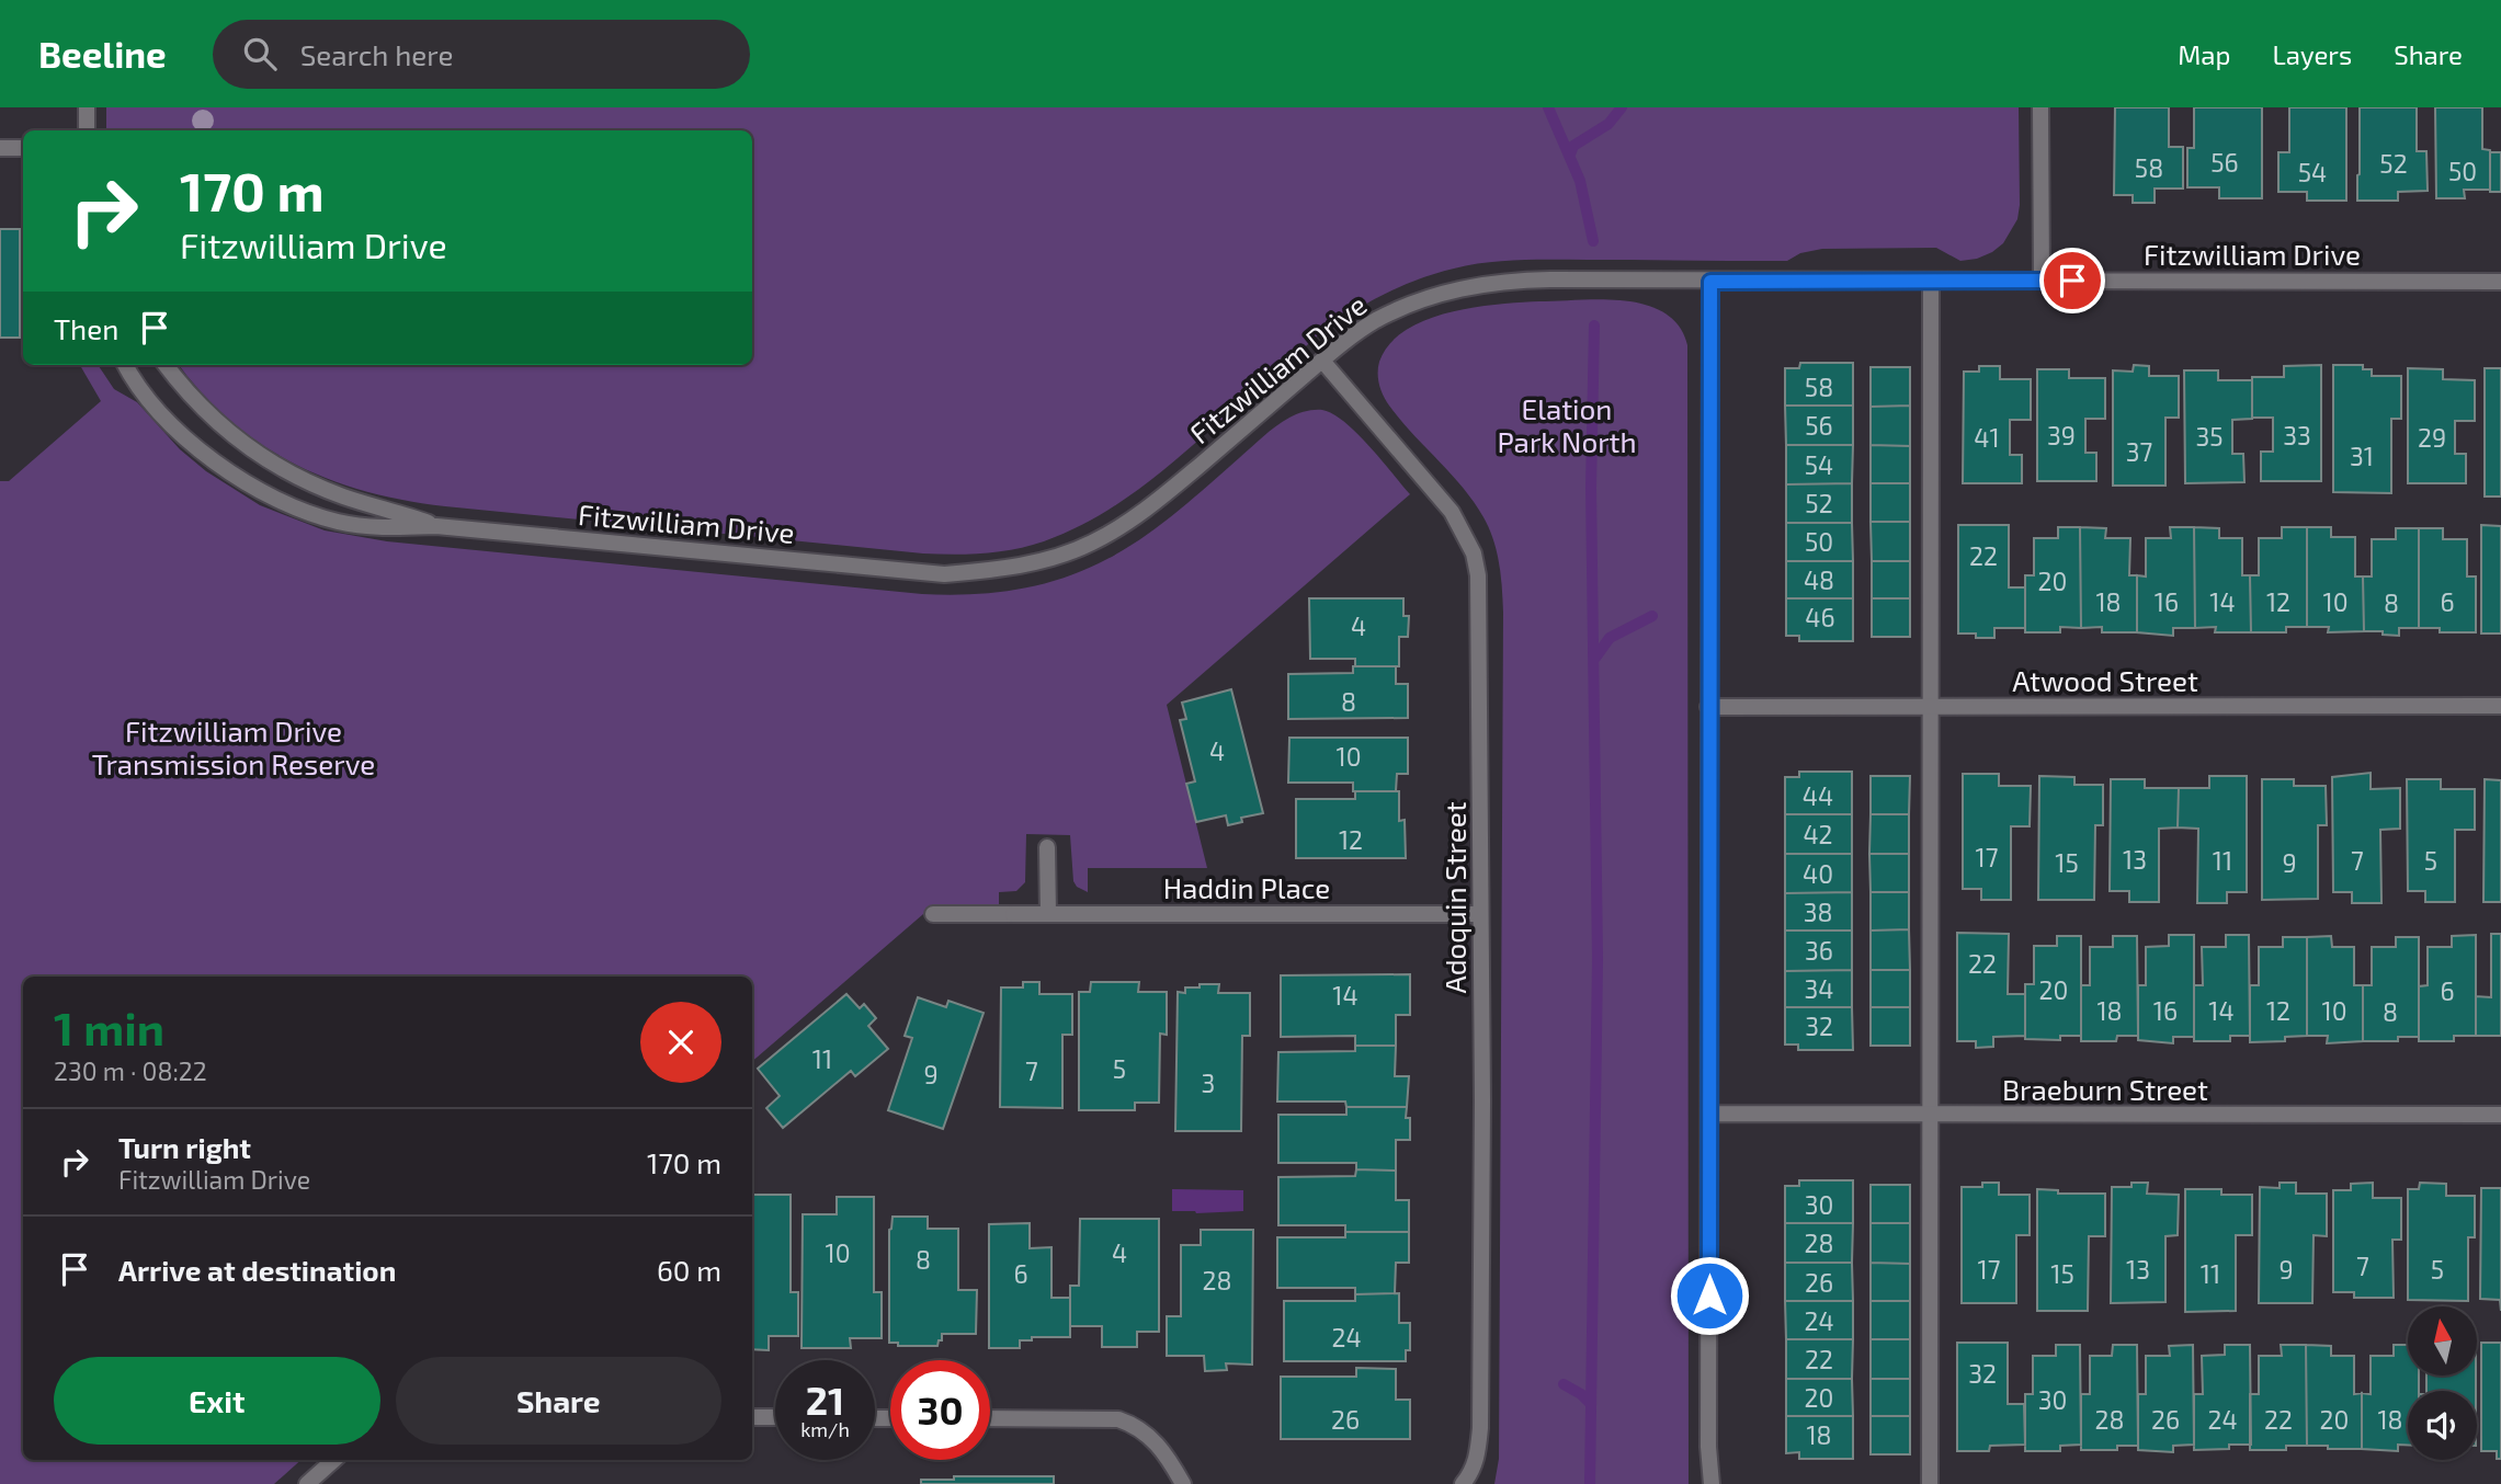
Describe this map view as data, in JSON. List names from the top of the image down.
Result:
{
  "streets": {
    "street": [
      "Fitzwilliam Drive",
      "Atwood Street",
      "Haddin Place",
      "Adoquin Street",
      "Braeburn Street"
    ]
  },
  "crossings": [
    ["Fitzwilliam Drive", "Adoquin Street"],
    ["Haddin Place", "Adoquin Street"]
  ],
  "parks": ["Elation Park North", "Fitzwilliam Drive Transmission Reserve"],
  "house_numbers": [
    "56",
    "52",
    "58",
    "50",
    "54",
    "58",
    "56",
    "39",
    "33",
    "35",
    "41",
    "29",
    "37",
    "31",
    "54",
    "52",
    "50",
    "22",
    "48",
    "20",
    "18",
    "16",
    "14",
    "12",
    "10",
    "6",
    "8",
    "46",
    "4",
    "8",
    "4",
    "10",
    "44",
    "42",
    "12",
    "17",
    "13",
    "11",
    "7",
    "5",
    "15",
    "9",
    "40",
    "38",
    "36",
    "22",
    "34",
    "20",
    "6",
    "14",
    "18",
    "16",
    "14",
    "12",
    "10",
    "8",
    "32",
    "11",
    "5",
    "7",
    "9",
    "3",
    "30",
    "28",
    "10",
    "4",
    "8",
    "7",
    "17",
    "13",
    "9",
    "5",
    "6",
    "15",
    "11",
    "28",
    "26",
    "24",
    "24",
    "22",
    "32",
    "20",
    "30",
    "26",
    "28",
    "26",
    "24",
    "22",
    "20",
    "18",
    "18"
  ],
  "north": "top",
  "page": {
    "header": "Beeline",
    "search": "Search here",
    "nav": ["Map", "Layers", "Share"],
    "turn": ["170 m", "Fitzwilliam Drive"],
    "then": "Then",
    "heading": ["1 min", "230 m · 08:22"],
    "list": [
      {
        "name": "Turn right",
        "note": "Fitzwilliam Drive",
        "value": "170 m"
      },
      {
        "name": "Arrive at destination",
        "value": "60 m"
      }
    ],
    "buttons": ["Exit", "Share"],
    "speed": "21 km/h",
    "limit": "30"
  }
}
